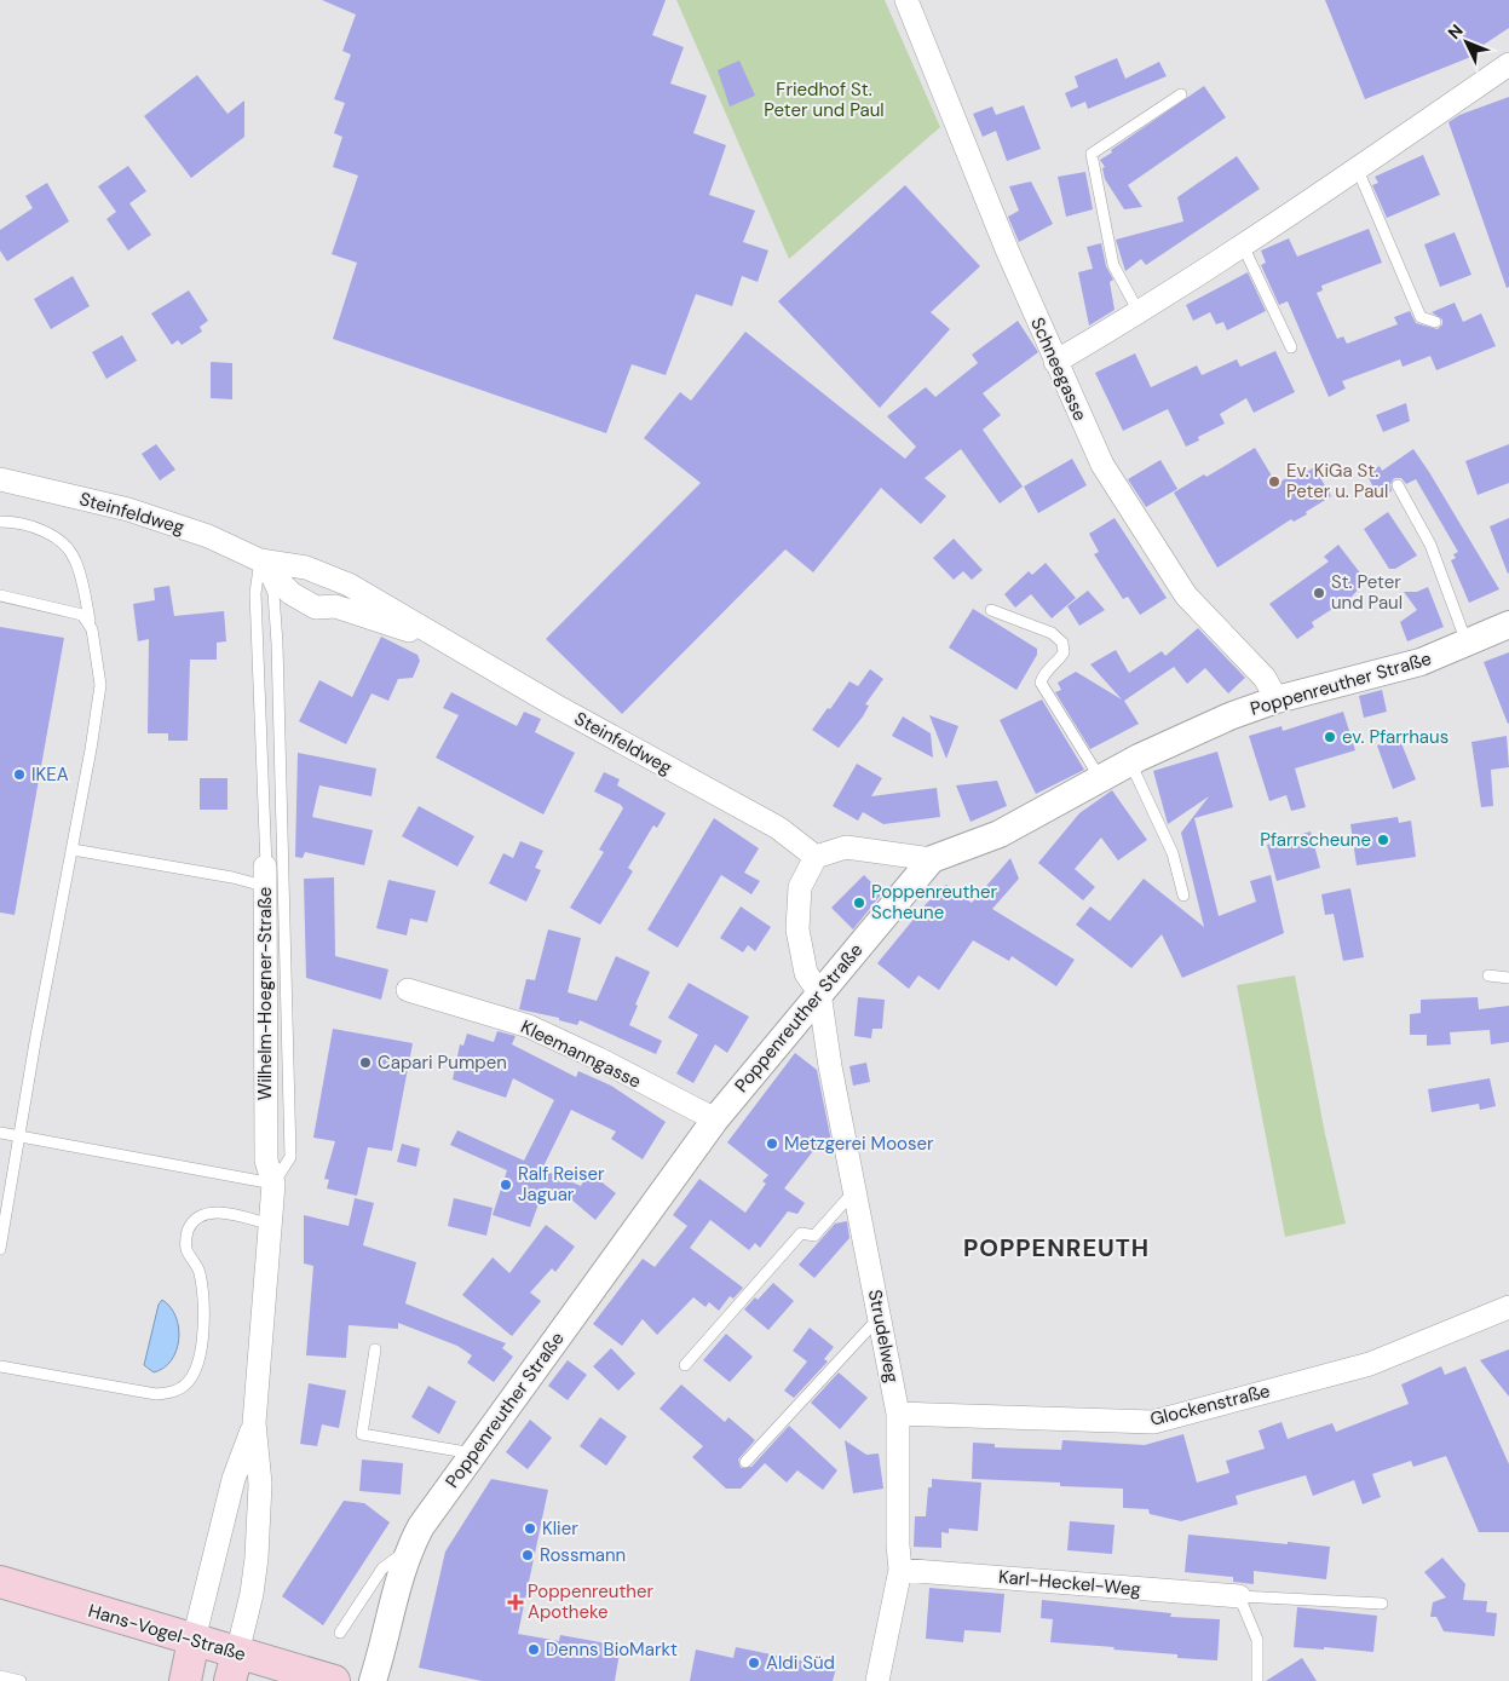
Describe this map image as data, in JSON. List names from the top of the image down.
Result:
{
  "streets": {
    "main road": ["Hans-Vogel-Straße"],
    "street": [
      "Schneegasse",
      "Steinfeldweg",
      "Poppenreuther Straße",
      "Wilhelm-Hoegner-Straße",
      "Kleemanngasse",
      "Strudelweg",
      "Glockenstraße",
      "Karl-Heckel-Weg"
    ]
  },
  "crossings": [
    ["Schneegasse", "Poppenreuther Straße"],
    ["Steinfeldweg", "Wilhelm-Hoegner-Straße"],
    ["Poppenreuther Straße", "Kleemanngasse"],
    ["Poppenreuther Straße", "Strudelweg"],
    ["Wilhelm-Hoegner-Straße", "Hans-Vogel-Straße"],
    ["Strudelweg", "Glockenstraße"],
    ["Strudelweg", "Karl-Heckel-Weg"]
  ],
  "districts": ["POPPENREUTH"],
  "parks": ["Friedhof St. Peter und Paul"],
  "places": {
    "other": [
      "Ev. KiGa St. Peter u. Paul",
      "St. Peter und Paul",
      "ev. Pfarrhaus",
      "IKEA",
      "Pfarrscheune",
      "Poppenreuther Scheune",
      "Capari Pumpen",
      "Metzgerei Mooser",
      "Ralf Reiser Jaguar",
      "Klier",
      "Rossmann",
      "Denns BioMarkt",
      "Aldi Süd"
    ],
    "health": ["Poppenreuther Apotheke"]
  },
  "north": "top left"
}
